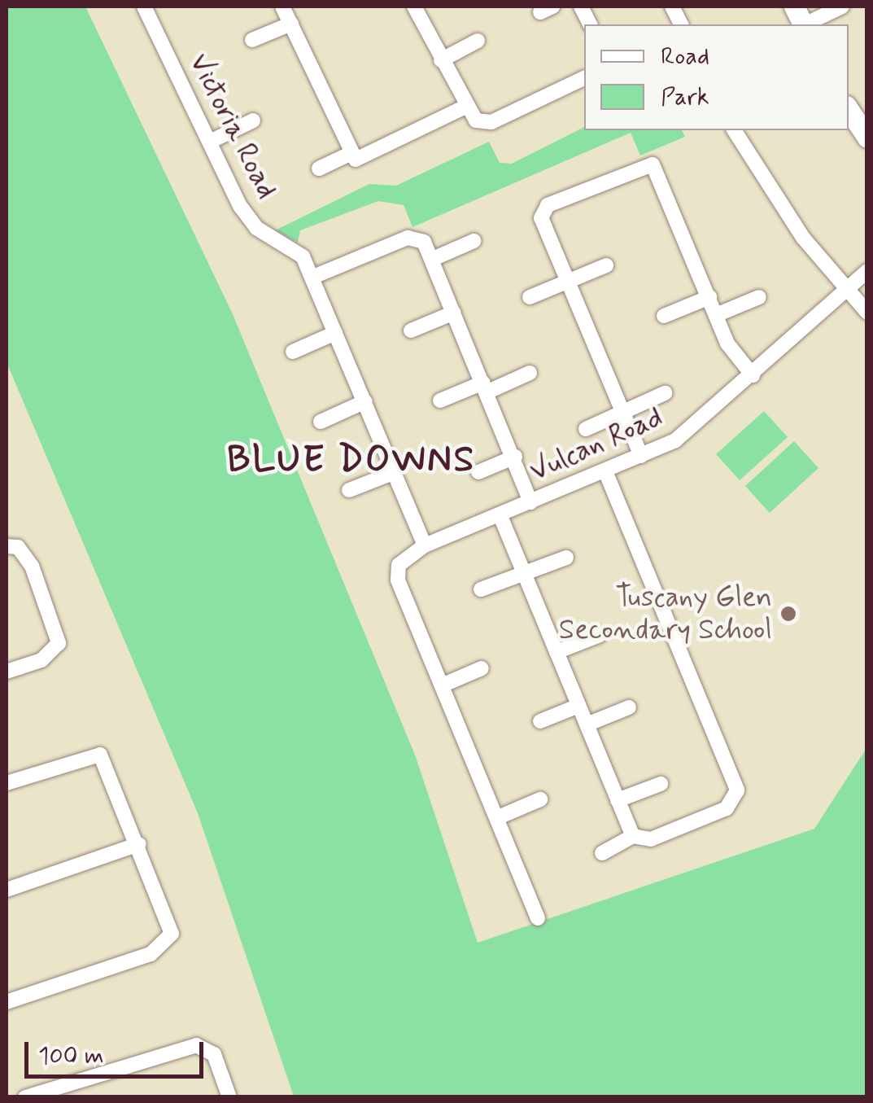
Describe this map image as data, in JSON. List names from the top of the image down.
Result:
{
  "streets": {
    "street": ["Victoria Road", "Vulcan Road"]
  },
  "crossings": [
    ["Victoria Road", "Vulcan Road"]
  ],
  "districts": ["BLUE DOWNS"],
  "places": ["Tuscany Glen Secondary School"],
  "legend": ["Road", "Park"],
  "scale_bar": "100 m"
}
